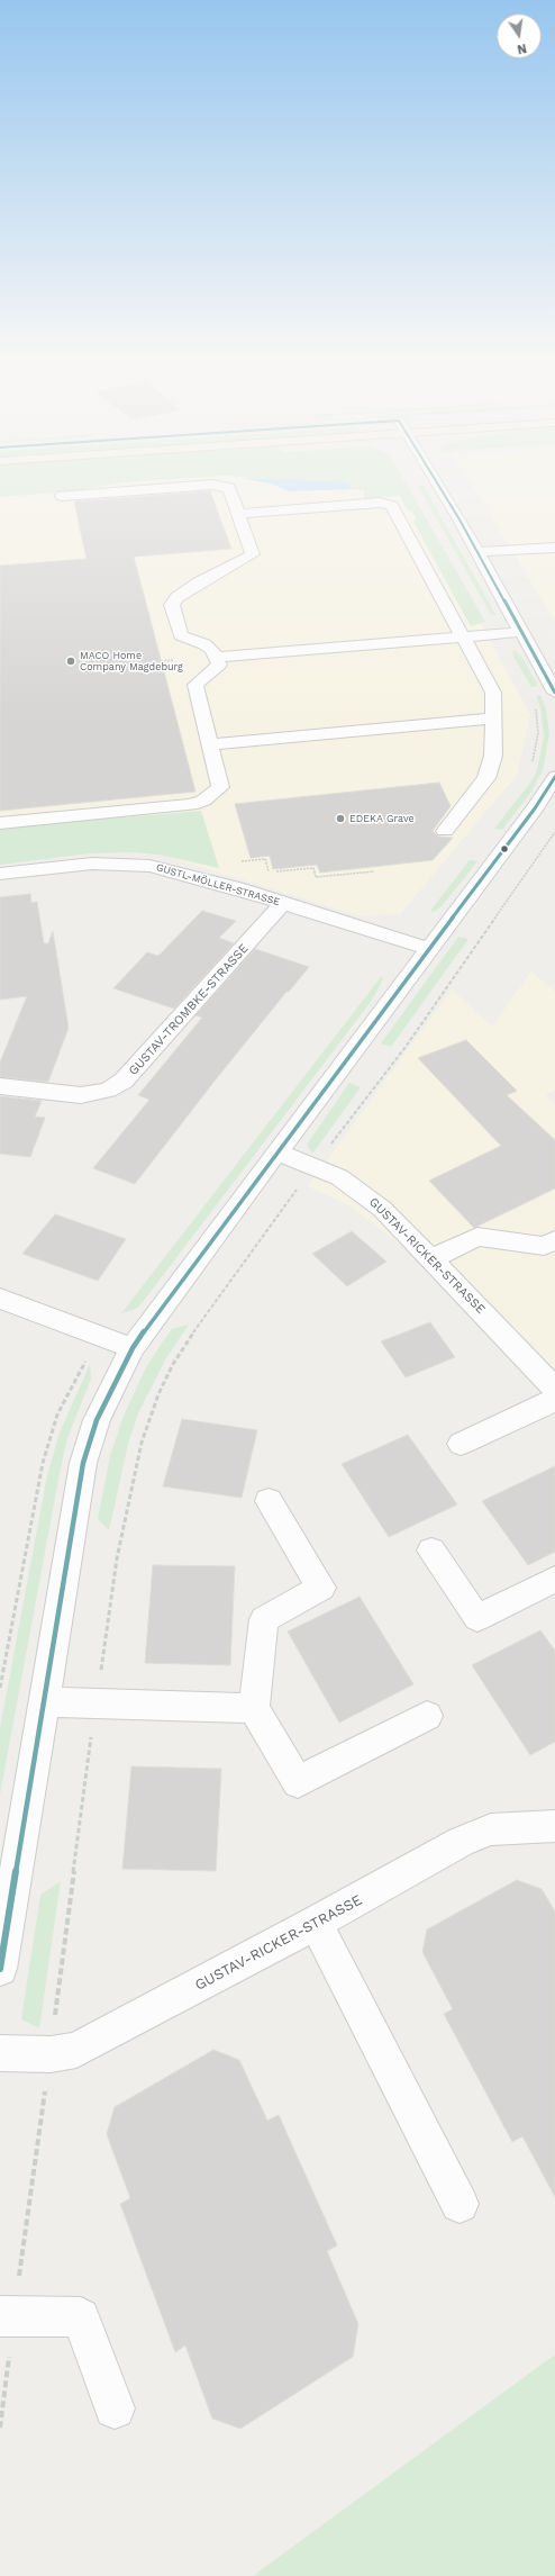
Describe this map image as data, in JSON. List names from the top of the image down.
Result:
{
  "streets": {
    "street": ["GUSTL-MÖLLER-STRASSE", "GUSTAV-TROMBKE-STRASSE", "GUSTAV-RICKER-STRASSE"]
  },
  "crossings": [
    ["GUSTL-MÖLLER-STRASSE", "GUSTAV-TROMBKE-STRASSE"]
  ],
  "places": ["MACO Home Company Magdeburg", "EDEKA Grave"],
  "north": "bottom"
}
